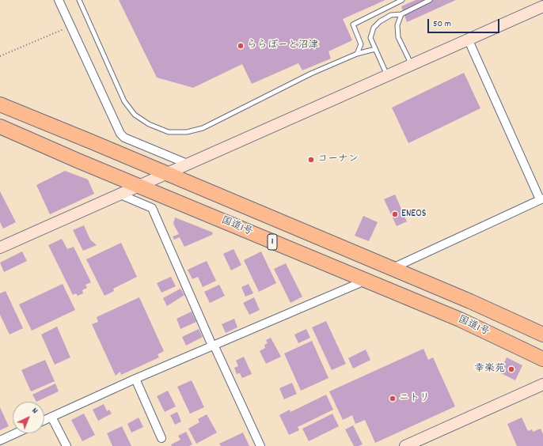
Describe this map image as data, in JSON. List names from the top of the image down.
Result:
{
  "streets": {
    "highway": ["国道1号", "1"]
  },
  "places": [
    "ららぽーと沼津",
    "コーナン",
    "ENEOS",
    "幸楽苑",
    "ニトリ"
  ],
  "scale_bar": "50 m",
  "north": "top right"
}
